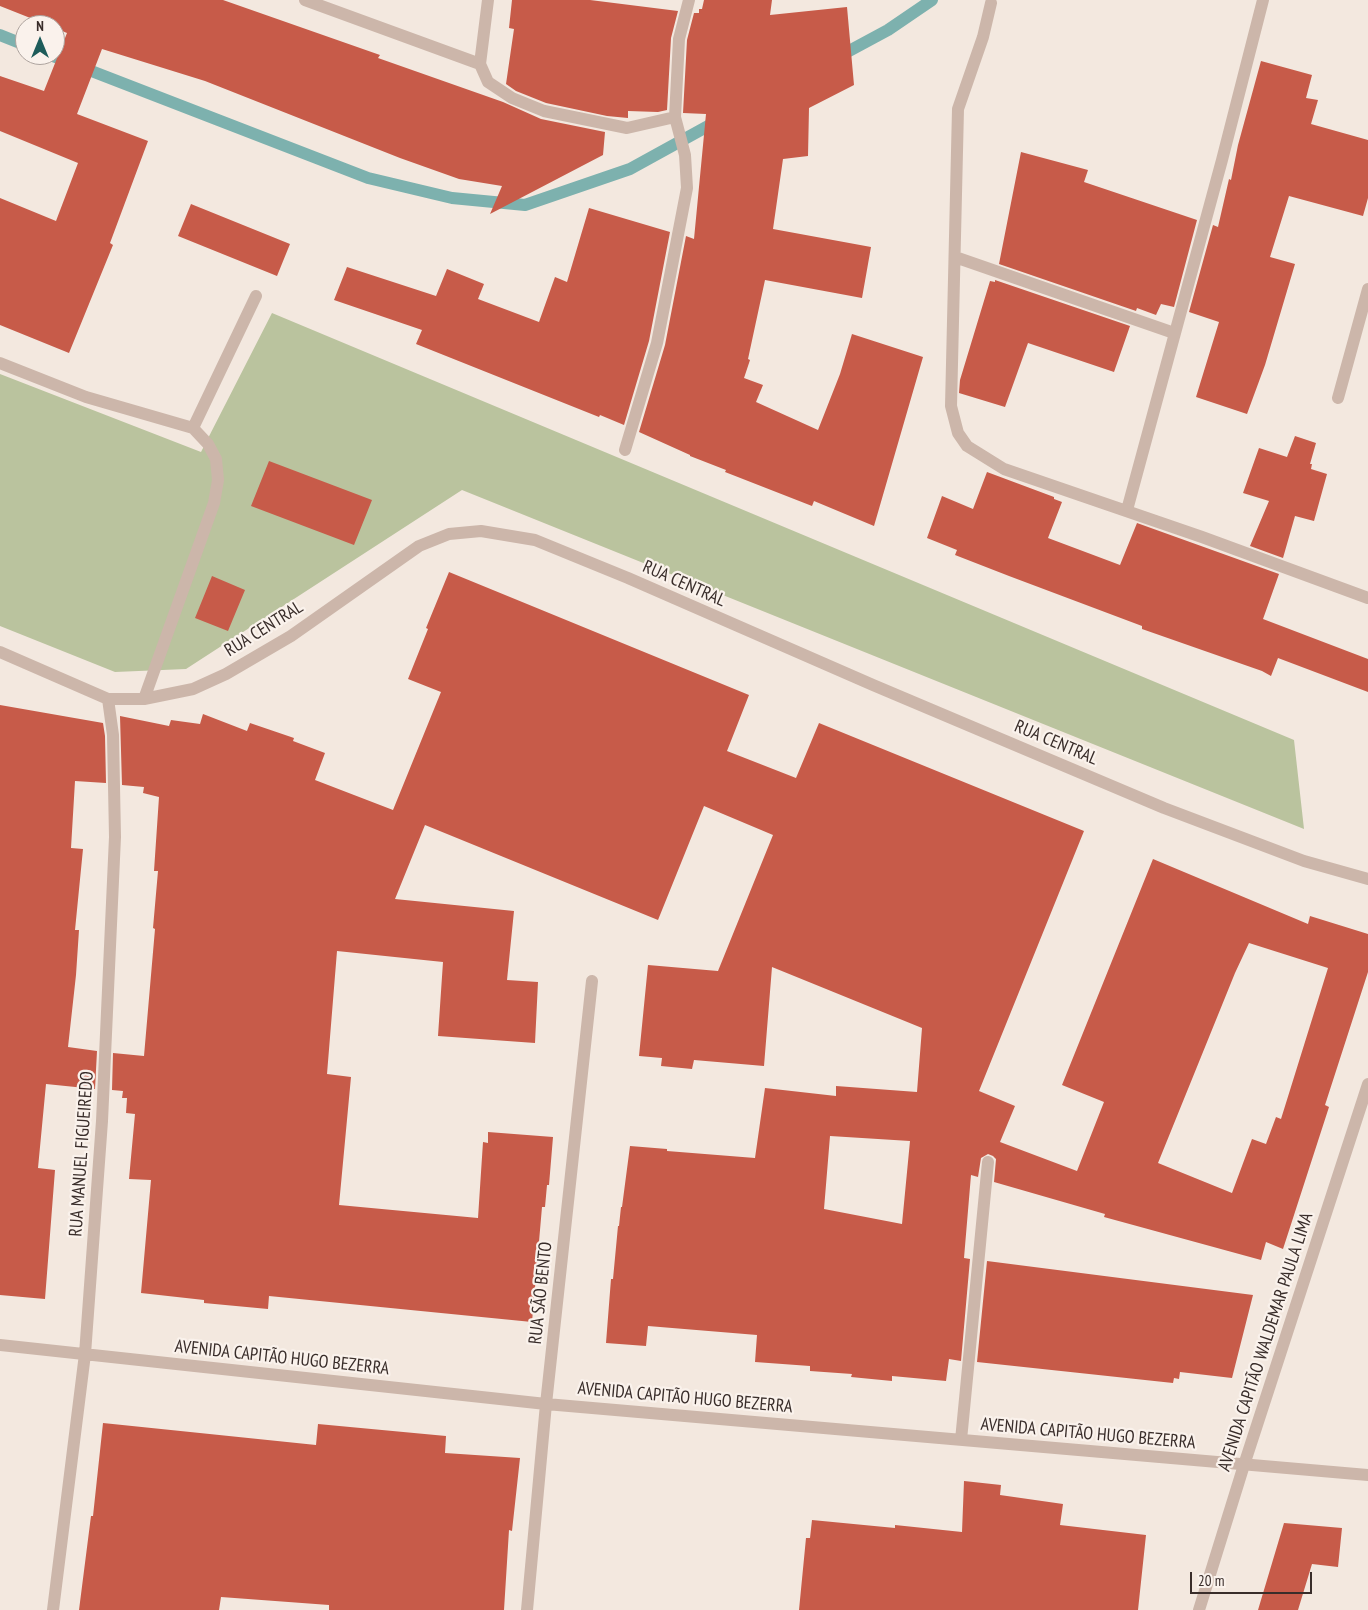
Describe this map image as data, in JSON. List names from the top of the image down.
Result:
{
  "streets": {
    "street": [
      "RUA CENTRAL",
      "RUA MANUEL FIGUEIREDO",
      "RUA SÃO BENTO",
      "AVENIDA CAPITÃO WALDEMAR PAULA LIMA",
      "AVENIDA CAPITÃO HUGO BEZERRA"
    ]
  },
  "crossings": [
    ["RUA CENTRAL", "RUA MANUEL FIGUEIREDO"],
    ["RUA MANUEL FIGUEIREDO", "AVENIDA CAPITÃO HUGO BEZERRA"],
    ["RUA SÃO BENTO", "AVENIDA CAPITÃO HUGO BEZERRA"],
    ["AVENIDA CAPITÃO WALDEMAR PAULA LIMA", "AVENIDA CAPITÃO HUGO BEZERRA"]
  ],
  "scale_bar": "20 m",
  "north": "top"
}
